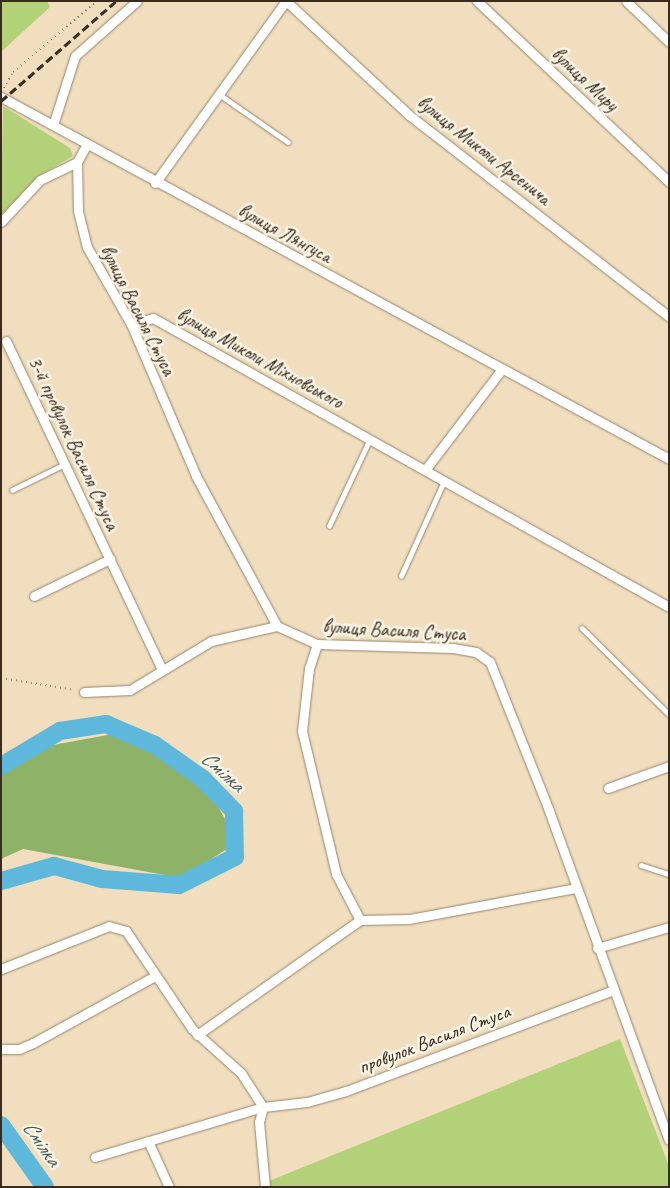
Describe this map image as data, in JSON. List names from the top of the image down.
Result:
{
  "streets": {
    "street": [
      "вулиця Миру",
      "вулиця Миколи Арсенича",
      "вулиця Лянгуса",
      "вулиця Василя Стуса",
      "вулиця Миколи Міхновського",
      "3-й провулок Василя Стуса",
      "провулок Василя Стуса"
    ]
  },
  "crossings": [
    ["вулиця Василя Стуса", "вулиця Миколи Міхновського"],
    ["вулиця Василя Стуса", "провулок Василя Стуса"]
  ],
  "water": ["Смілка"]
}
